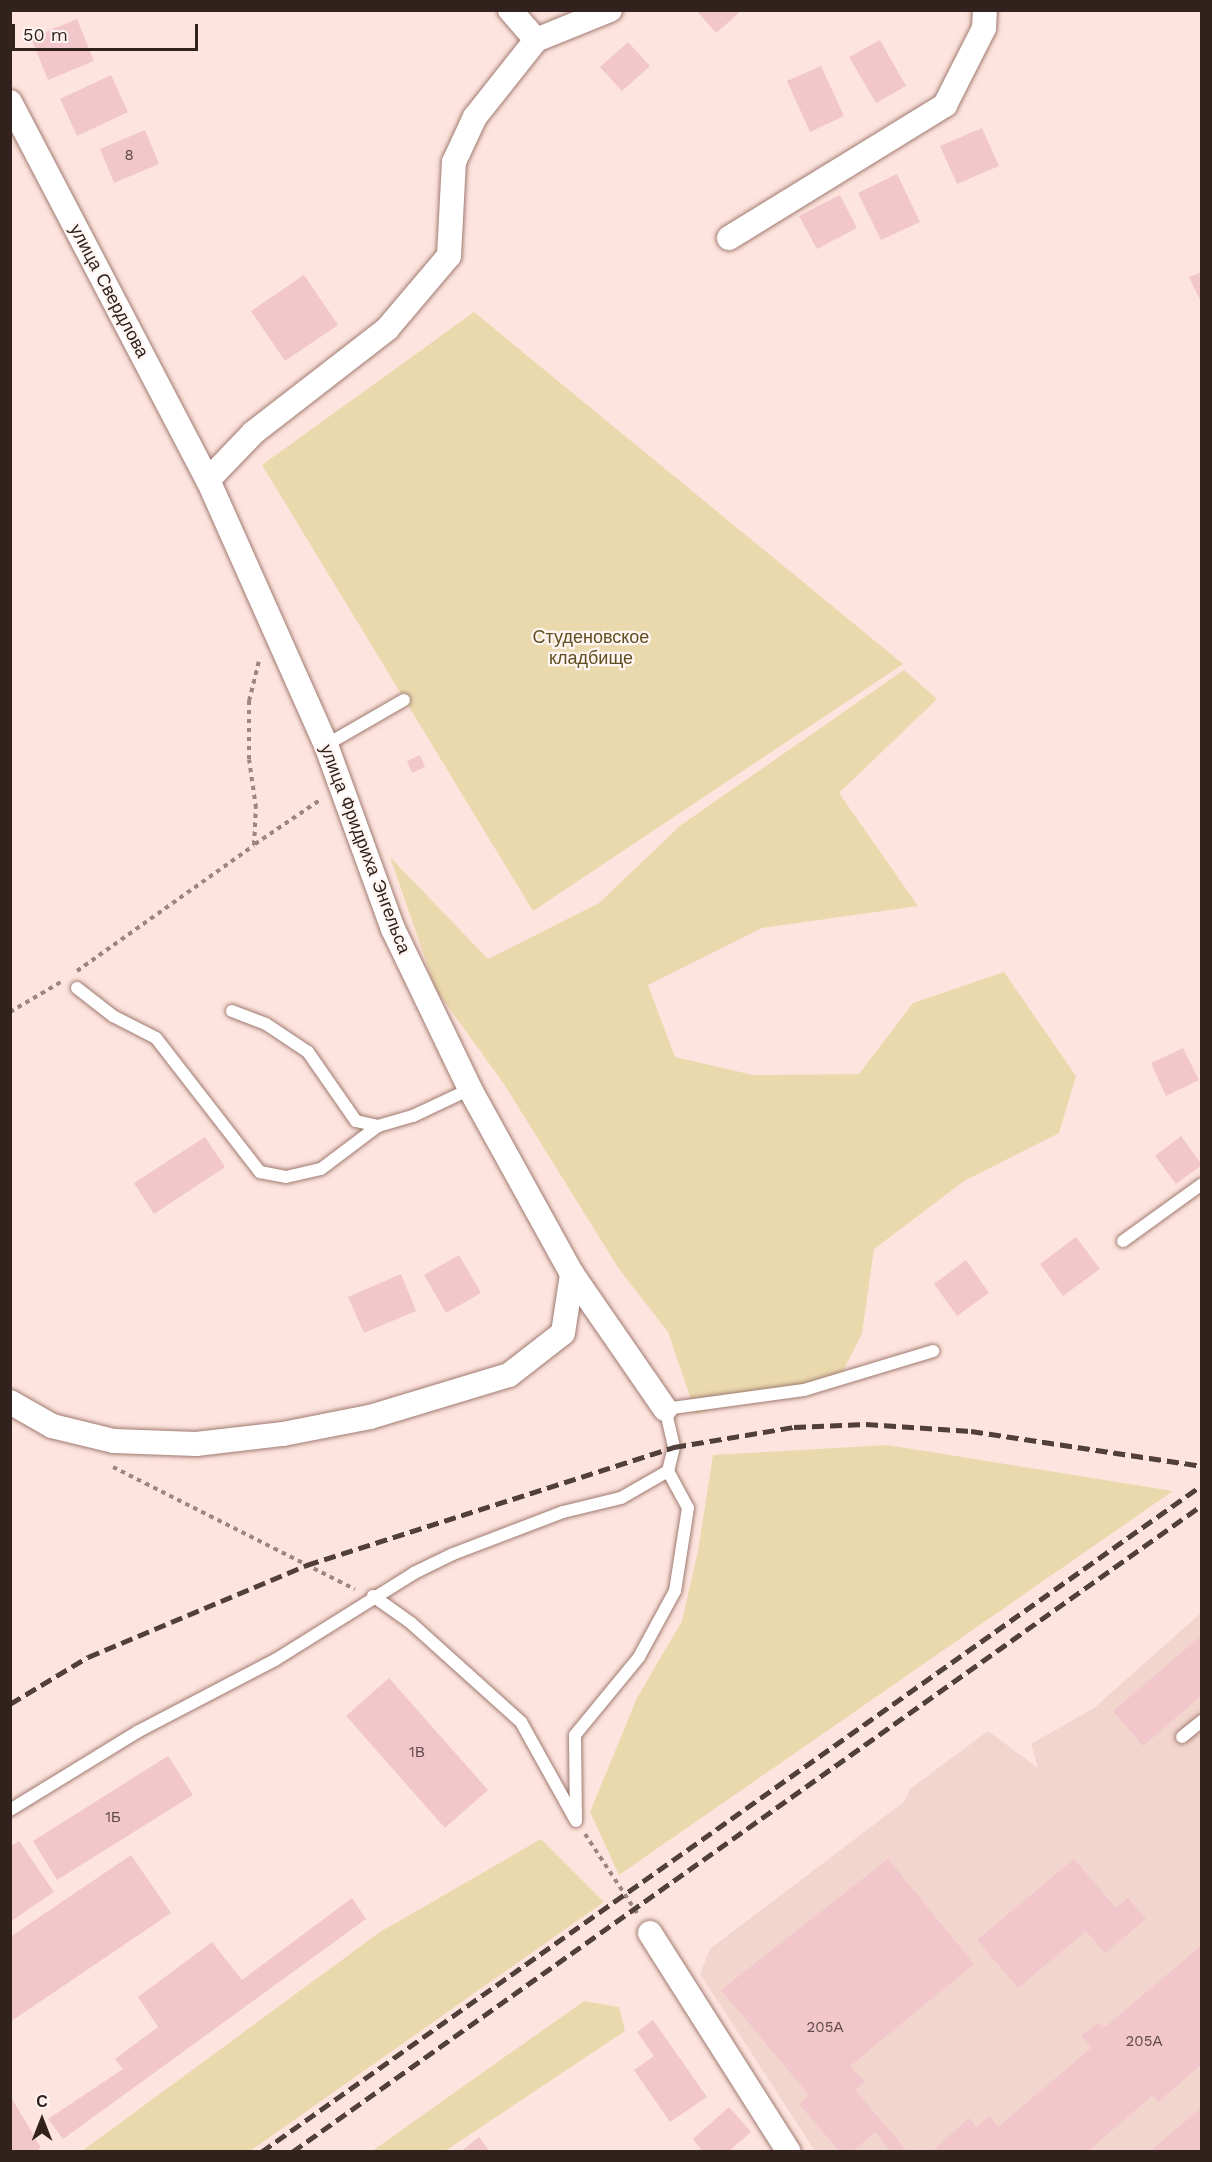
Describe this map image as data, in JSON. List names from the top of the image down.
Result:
{
  "streets": {
    "street": ["улица Свердлова", "улица Фридриха Энгельса"]
  },
  "crossings": [
    ["улица Свердлова", "улица Фридриха Энгельса"]
  ],
  "parks": ["Студеновское кладбище"],
  "house_numbers": [
    "8",
    "1В",
    "1Б",
    "205А",
    "205А"
  ],
  "scale_bar": "50 m",
  "north": "top"
}
